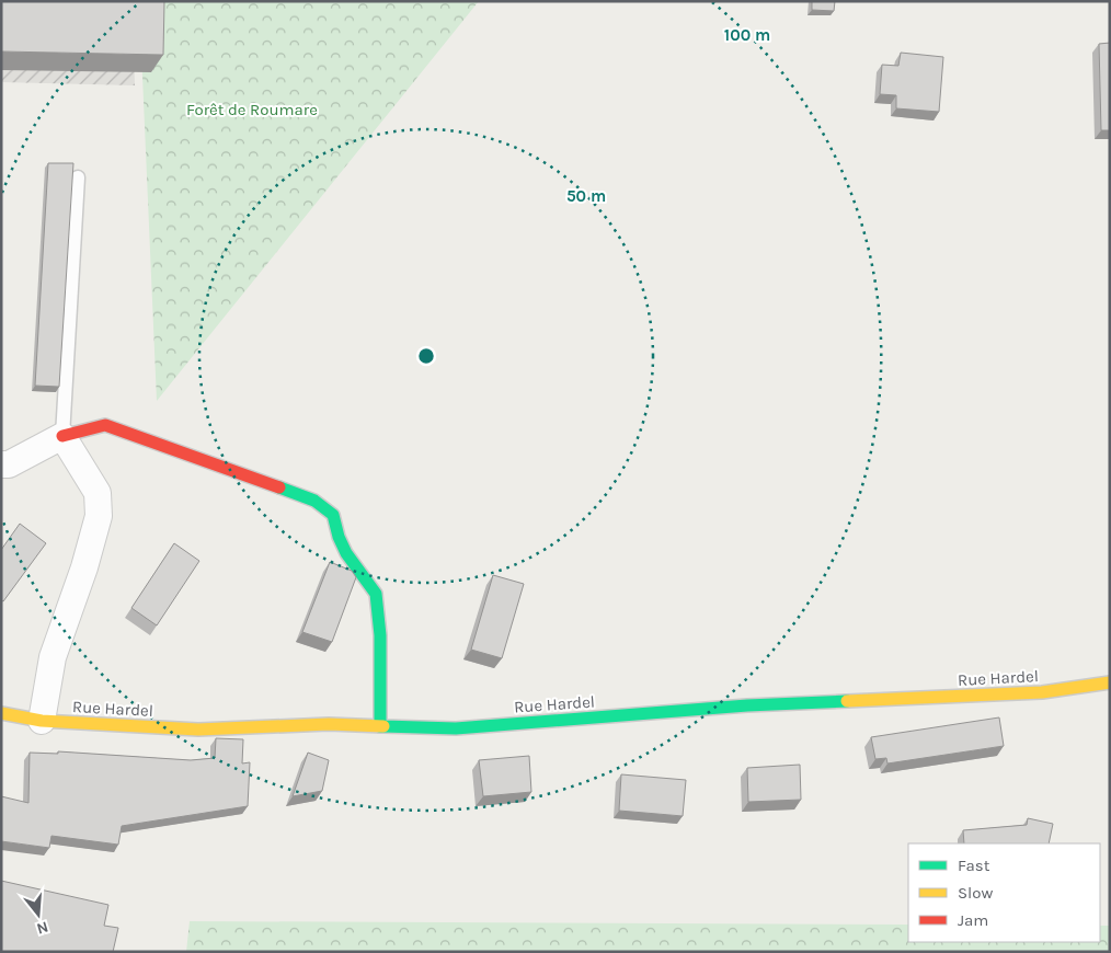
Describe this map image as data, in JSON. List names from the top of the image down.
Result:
{
  "streets": {
    "street": ["Rue Hardel"]
  },
  "parks": ["Forêt de Roumare"],
  "legend": ["Fast", "Slow", "Jam"],
  "north": "bottom",
  "rings": ["100 m", "50 m"]
}
